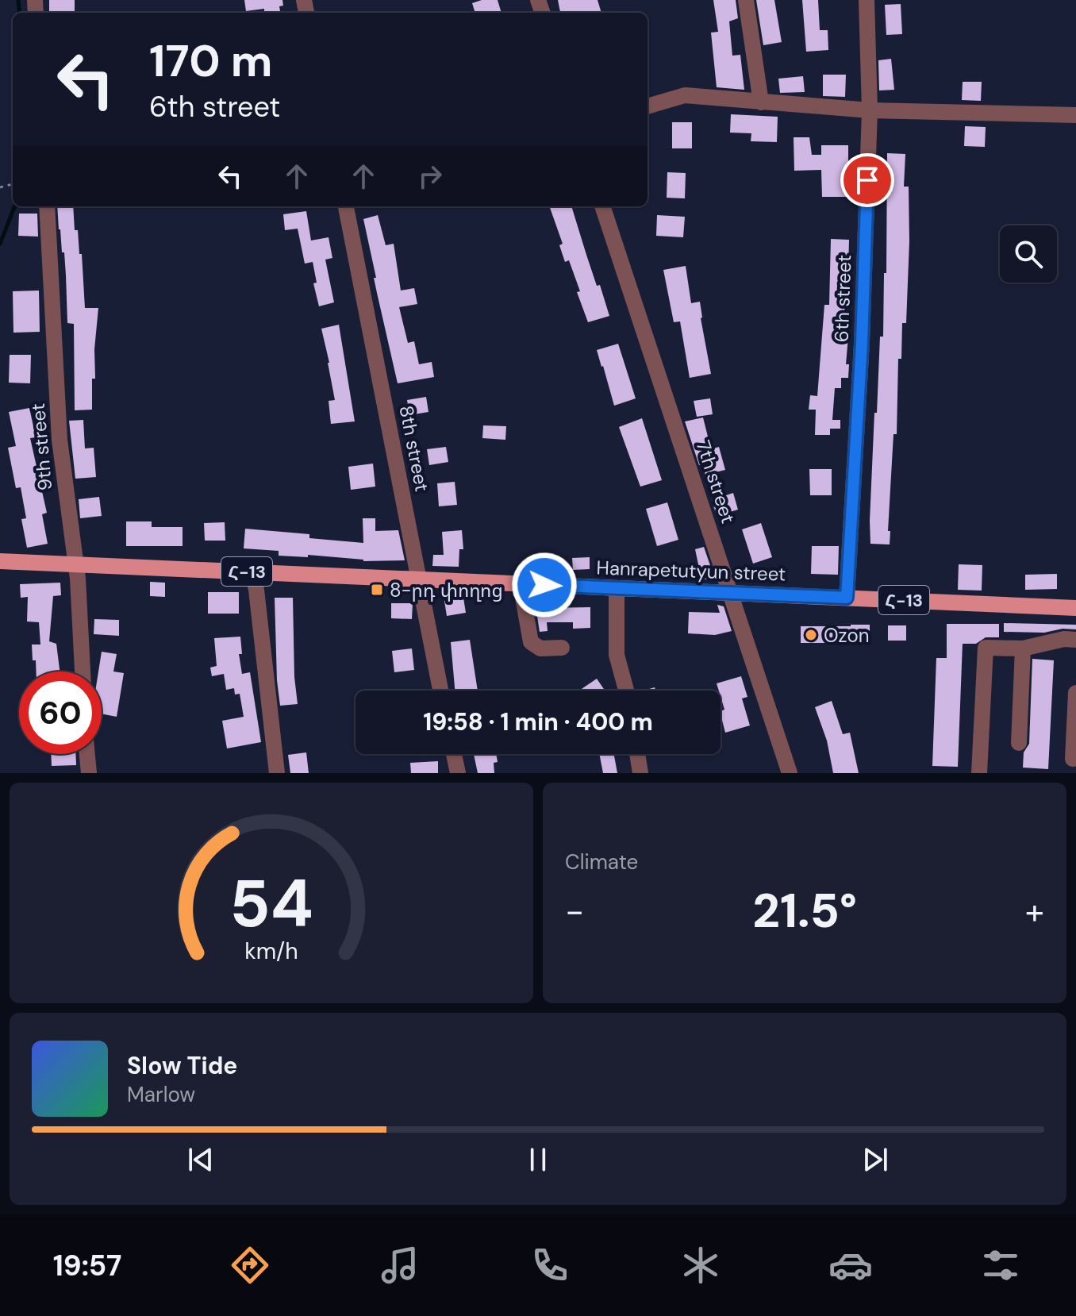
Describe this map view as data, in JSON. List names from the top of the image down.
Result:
{
  "streets": {
    "main road": ["Hanrapetutyun street", "Հ-13"],
    "street": [
      "6th street",
      "9th street",
      "8th street",
      "7th street"
    ]
  },
  "crossings": [
    ["6th street", "Hanrapetutyun street"],
    ["9th street", "Hanrapetutyun street"],
    ["8th street", "Hanrapetutyun street"],
    ["7th street", "Hanrapetutyun street"]
  ],
  "places": {
    "transit": ["8-րդ փողոց"],
    "other": ["Ozon"]
  },
  "page": {
    "turn": ["170 m", "6th street"],
    "limit": "60",
    "trip": "19:58 · 1 min · 400 m",
    "tile": "Climate",
    "heat": ["−", "21.5°", "+"],
    "song": ["Slow Tide", "Marlow"],
    "tabs": "19:57",
    "gauge": ["54", "km/h"]
  }
}
